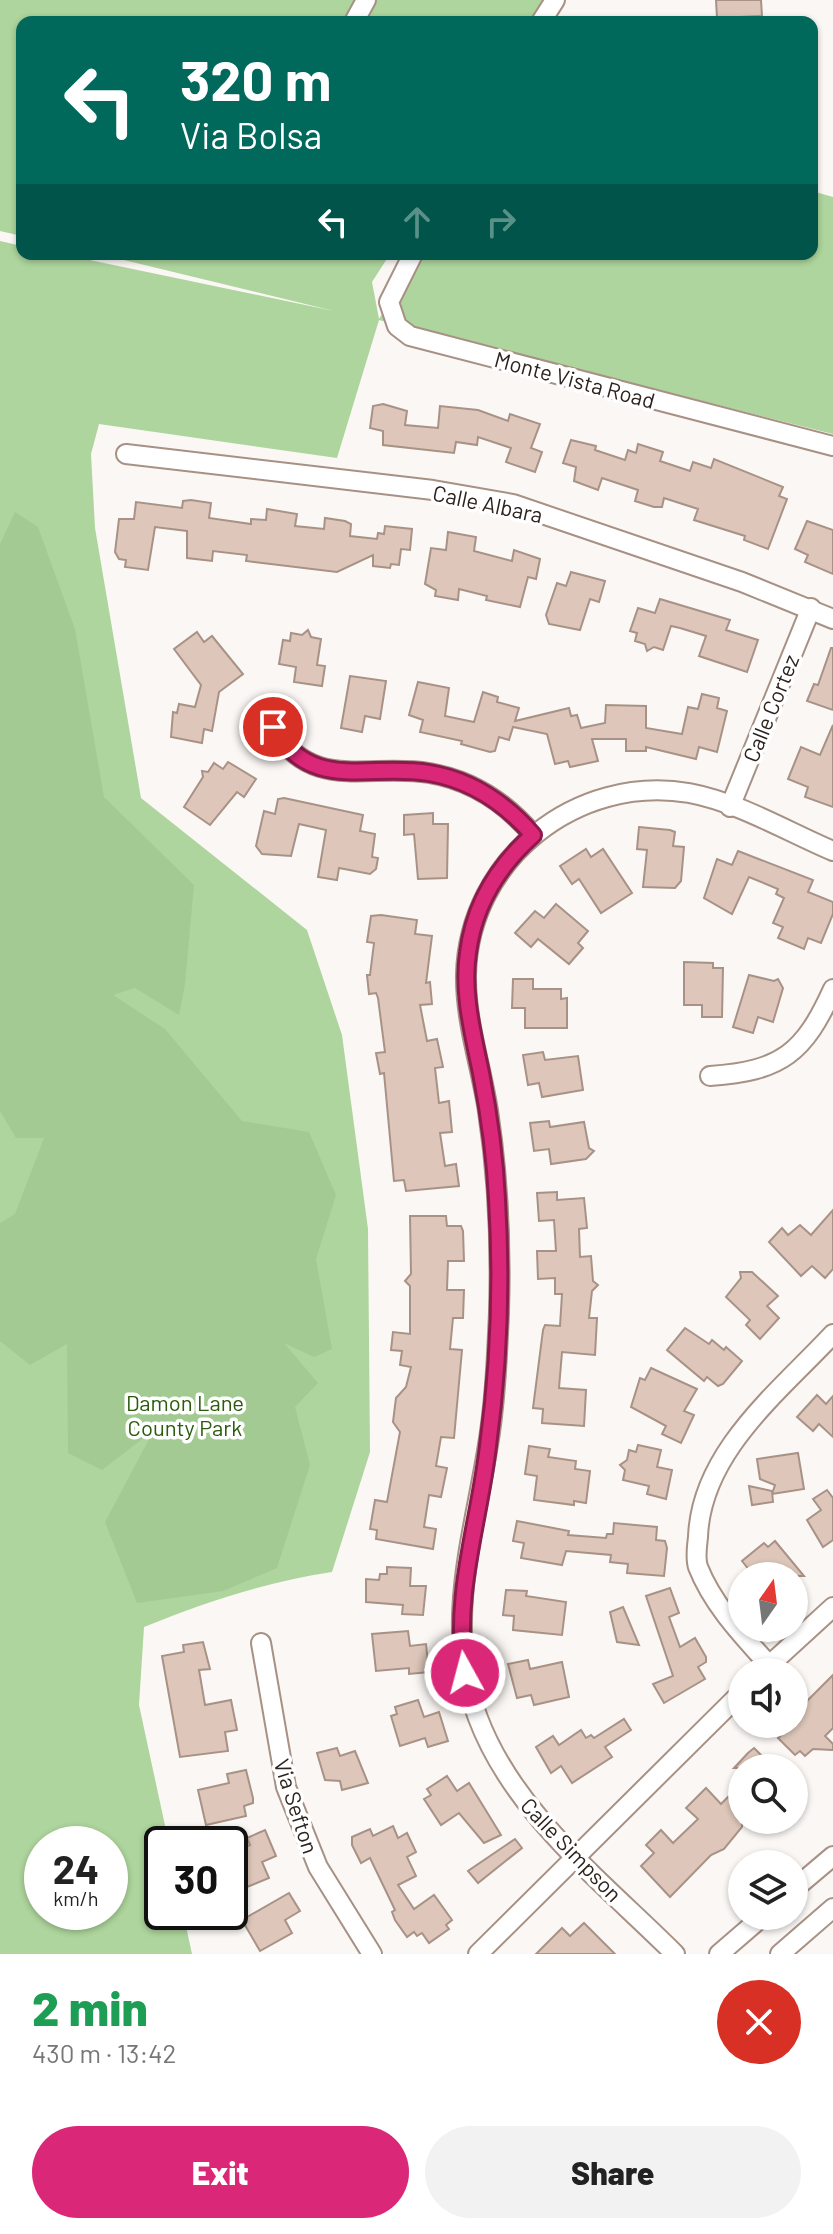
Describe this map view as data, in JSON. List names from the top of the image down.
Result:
{
  "streets": {
    "street": [
      "Monte Vista Road",
      "Calle Albara",
      "Calle Cortez",
      "Via Sefton",
      "Calle Simpson"
    ]
  },
  "crossings": [
    ["Calle Albara", "Calle Cortez"],
    ["Calle Cortez", "Calle Simpson"]
  ],
  "parks": ["Damon Lane County Park"],
  "north": "top",
  "page": {
    "turn": ["320 m", "Via Bolsa"],
    "speed": "24 km/h",
    "limit": "30",
    "heading": ["2 min", "430 m · 13:42"],
    "buttons": ["Exit", "Share"]
  }
}
